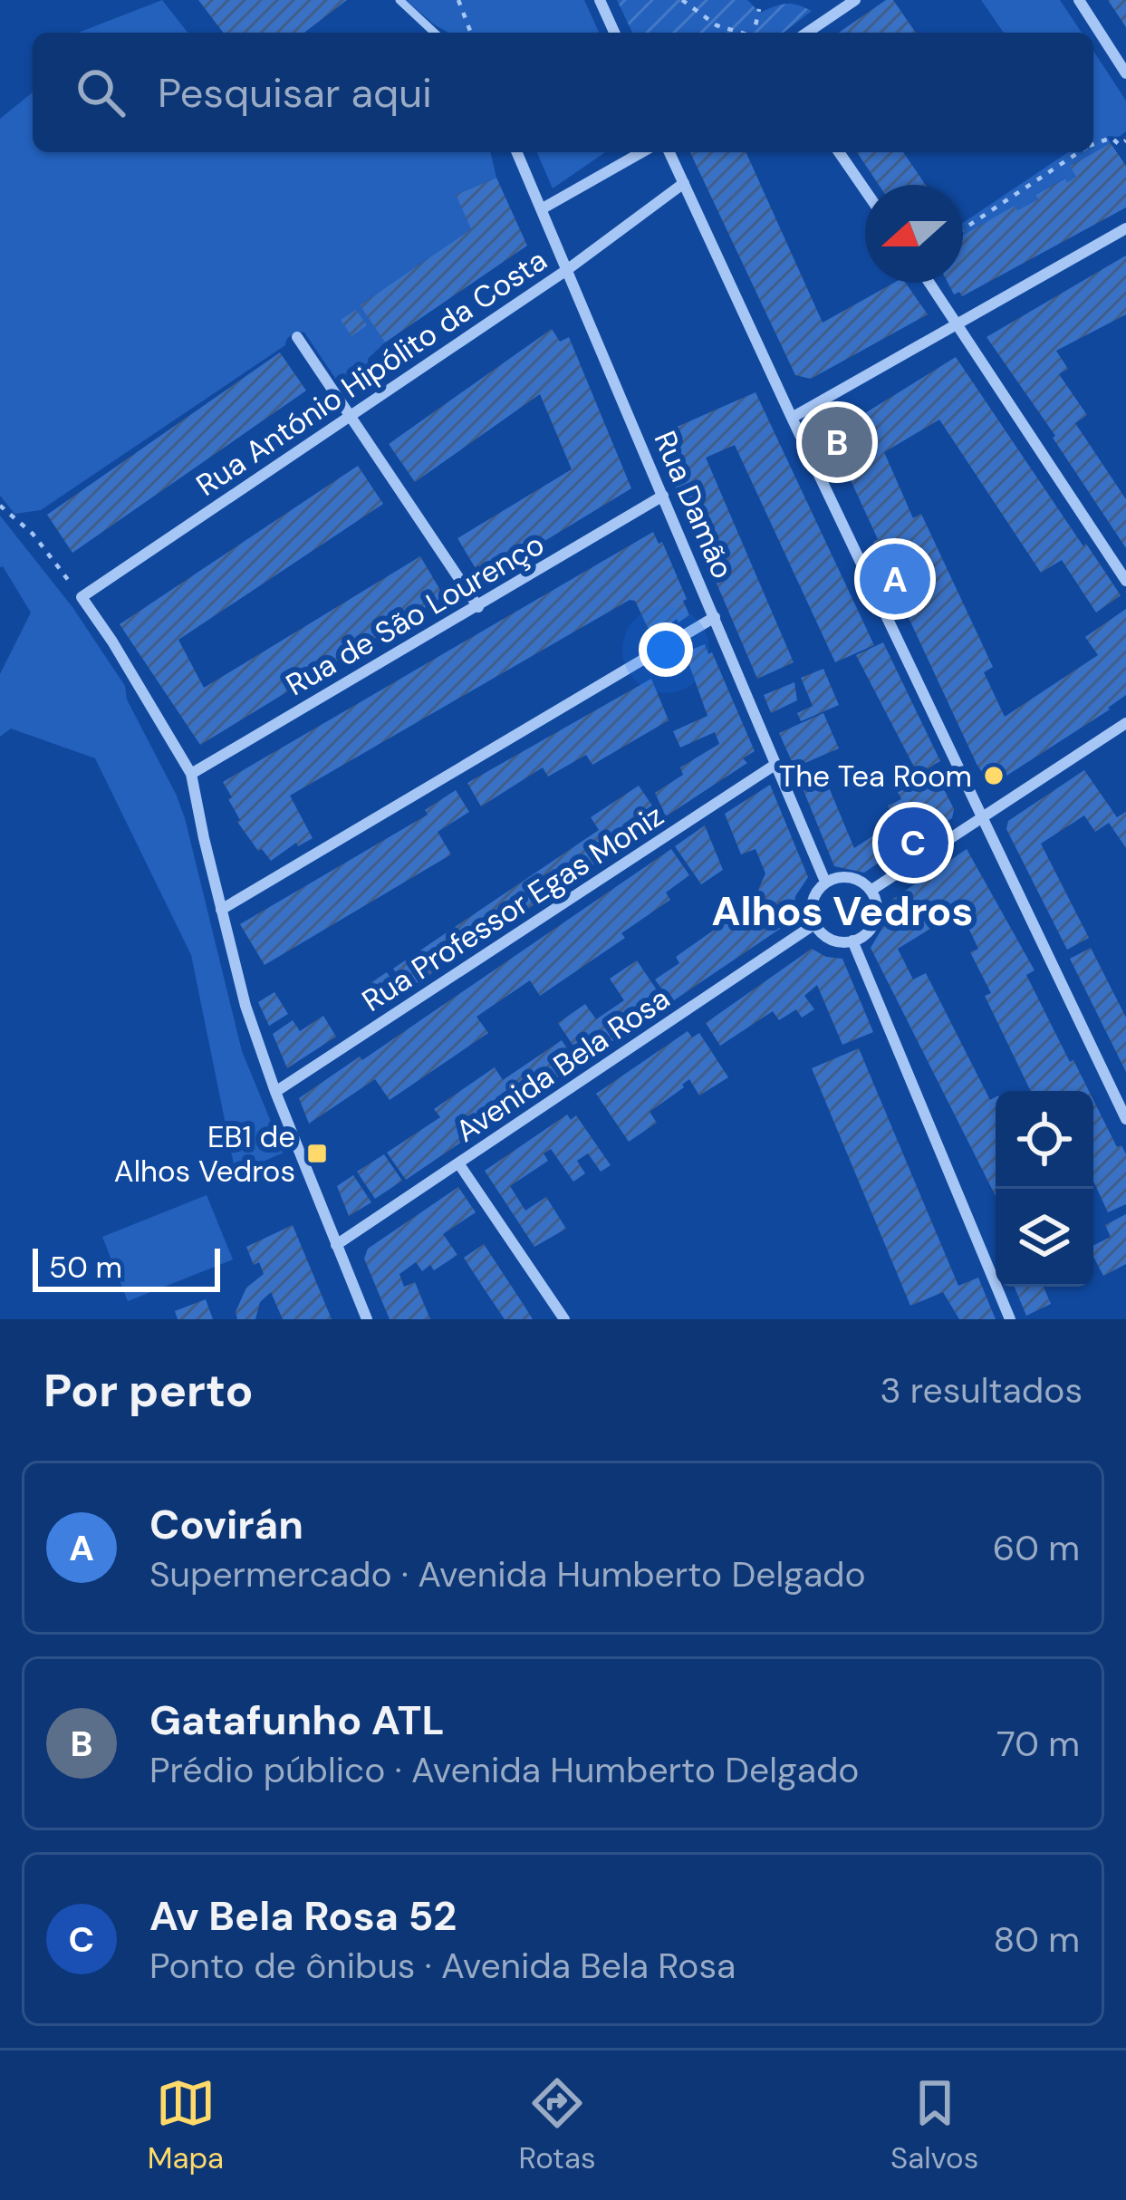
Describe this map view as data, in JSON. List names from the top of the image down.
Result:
{
  "streets": {
    "street": [
      "Rua António Hipólito da Costa",
      "Rua Damão",
      "Rua de São Lourenço",
      "Rua Professor Egas Moniz",
      "Avenida Bela Rosa"
    ]
  },
  "crossings": [
    ["Rua António Hipólito da Costa", "Rua Damão"],
    ["Rua Damão", "Rua de São Lourenço"],
    ["Rua Damão", "Rua Professor Egas Moniz"],
    ["Rua Damão", "Avenida Bela Rosa"]
  ],
  "districts": ["Alhos Vedros"],
  "places": {
    "other": ["The Tea Room"],
    "transit": ["EB1 de Alhos Vedros"]
  },
  "scale_bar": "50 m",
  "north": "left",
  "page": {
    "search": "Pesquisar aqui",
    "pins": ["B", "A", "C"],
    "scale": "50 m",
    "heading": ["Por perto", "3 resultados"],
    "list": [
      {
        "mark": "A",
        "name": "Covirán",
        "note": "Supermercado · Avenida Humberto Delgado",
        "value": "60 m"
      },
      {
        "mark": "B",
        "name": "Gatafunho ATL",
        "note": "Prédio público · Avenida Humberto Delgado",
        "value": "70 m"
      },
      {
        "mark": "C",
        "name": "Av Bela Rosa 52",
        "note": "Ponto de ônibus · Avenida Bela Rosa",
        "value": "80 m"
      }
    ],
    "nav": ["Mapa", "Rotas", "Salvos"]
  }
}
